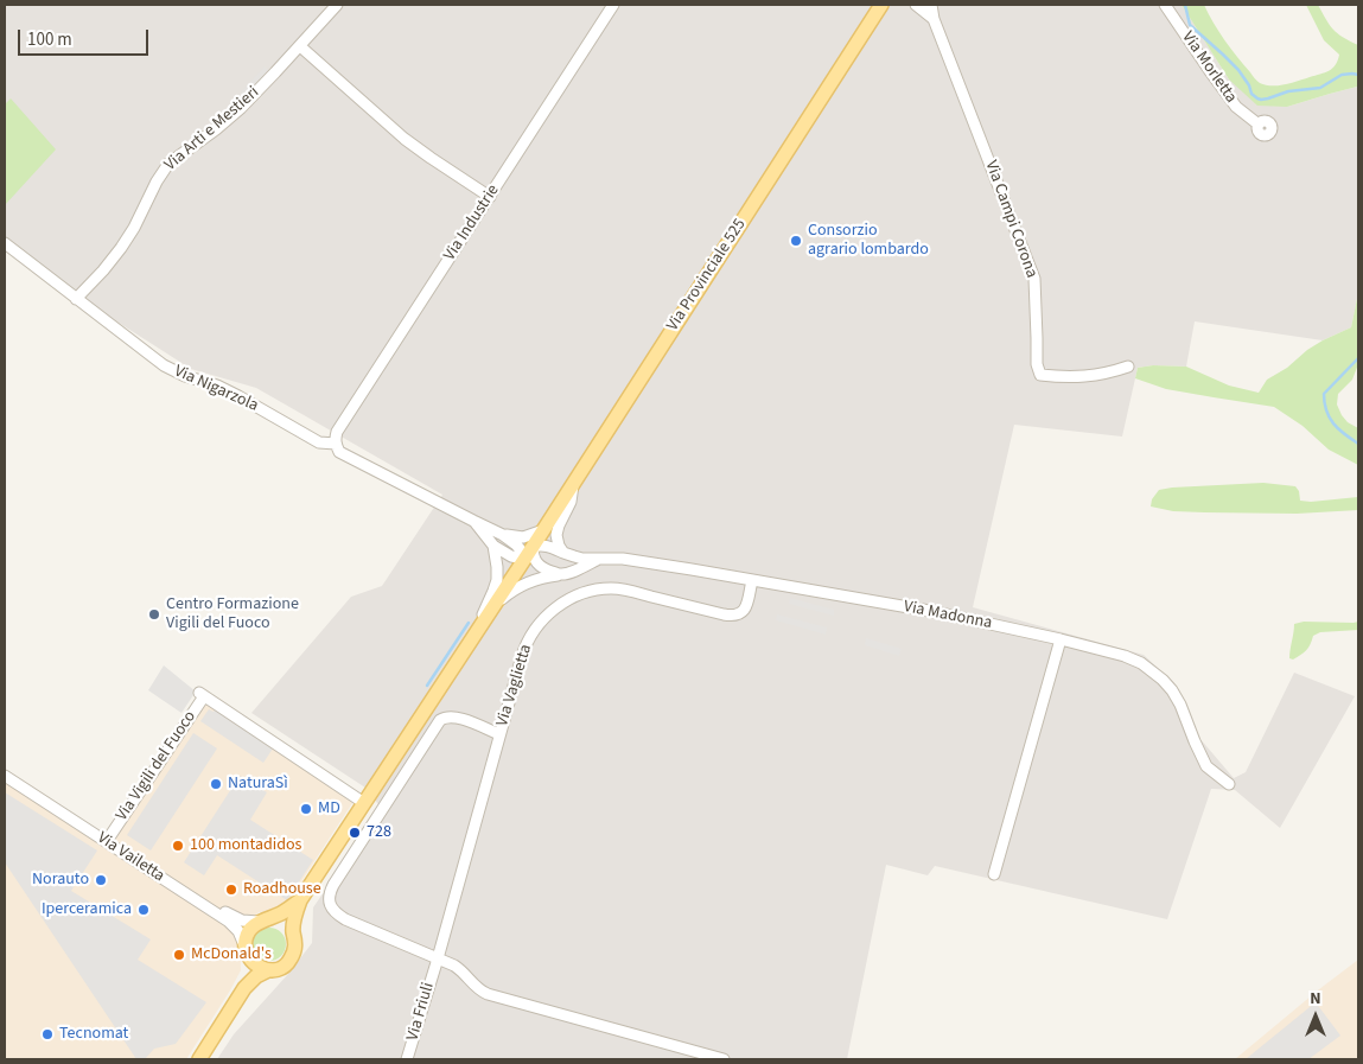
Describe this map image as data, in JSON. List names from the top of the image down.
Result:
{
  "streets": {
    "main road": ["Via Provinciale 525"],
    "street": [
      "Via Morletta",
      "Via Arti e Mestieri",
      "Via Campi Corona",
      "Via Industrie",
      "Via Nigarzola",
      "Via Madonna",
      "Via Vaglietta",
      "Via Vigili del Fuoco",
      "Via Vailetta",
      "Via Friuli"
    ]
  },
  "crossings": [
    ["Via Arti e Mestieri", "Via Nigarzola"],
    ["Via Industrie", "Via Nigarzola"],
    ["Via Provinciale 525", "Via Nigarzola"],
    ["Via Provinciale 525", "Via Madonna"],
    ["Via Provinciale 525", "Via Vigili del Fuoco"],
    ["Via Nigarzola", "Via Madonna"],
    ["Via Madonna", "Via Vaglietta"],
    ["Via Vaglietta", "Via Friuli"],
    ["Via Vigili del Fuoco", "Via Vailetta"]
  ],
  "places": [
    "Consorzio agrario lombardo",
    "Centro Formazione Vigili del Fuoco",
    "NaturaSì",
    "MD",
    "728",
    "100 montadidos",
    "Norauto",
    "Roadhouse",
    "Iperceramica",
    "McDonald's",
    "Tecnomat"
  ],
  "scale_bar": "100 m",
  "north": "top"
}
